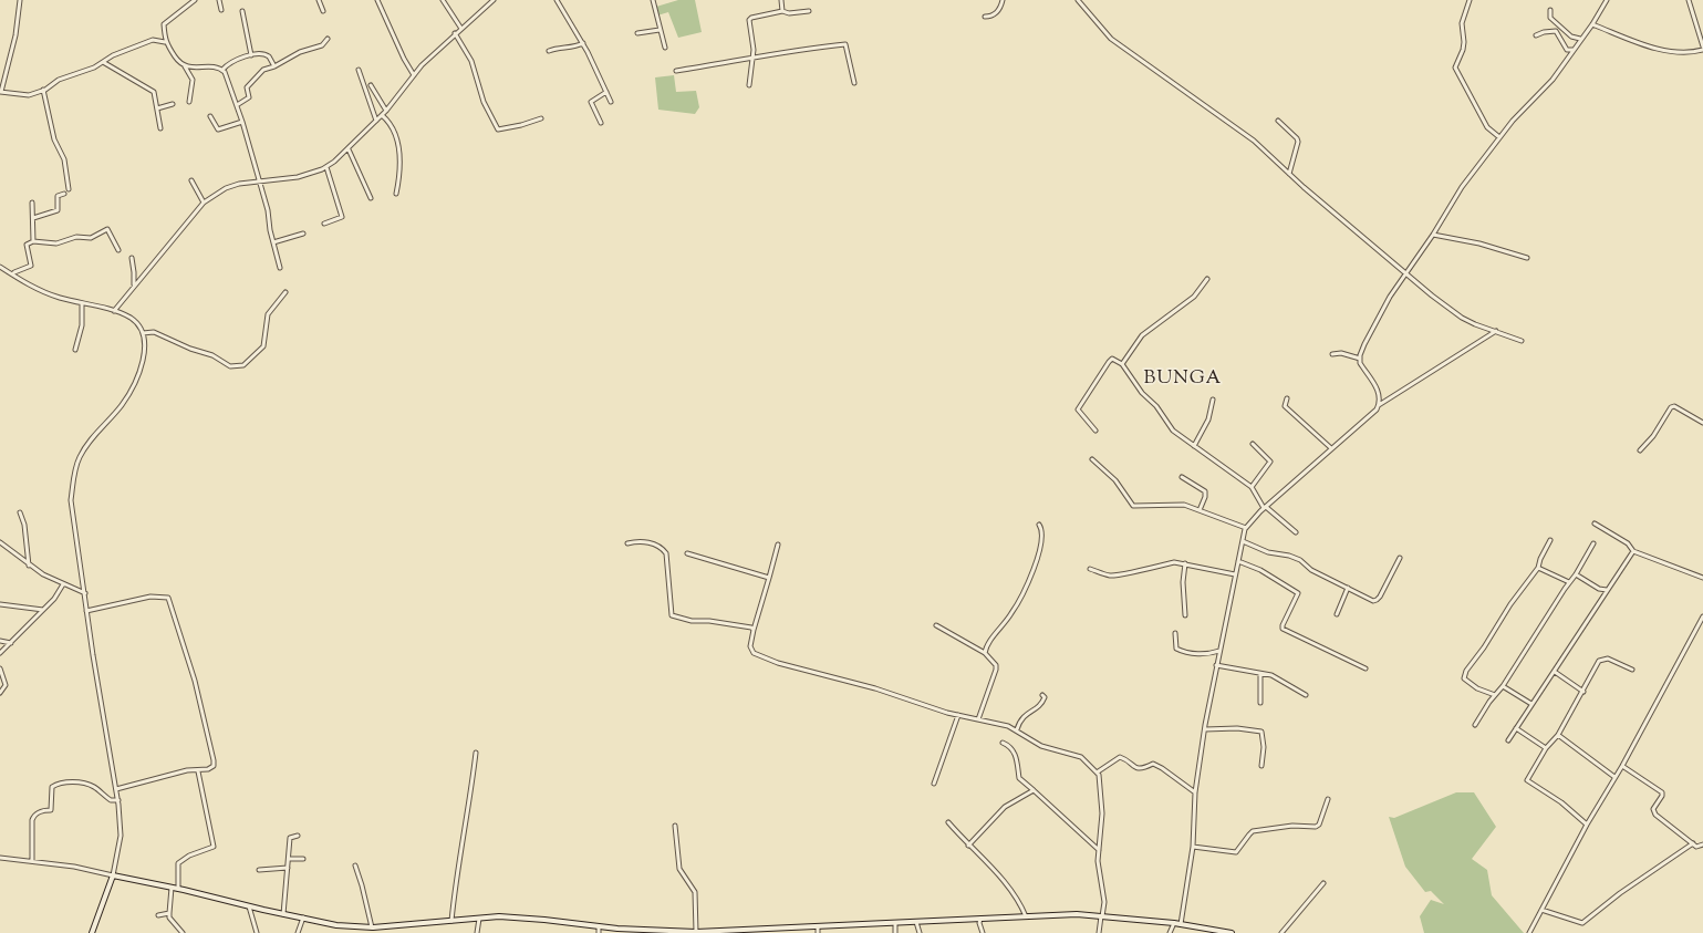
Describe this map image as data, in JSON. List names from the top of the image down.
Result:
{
  "districts": ["BUNGA"]
}
